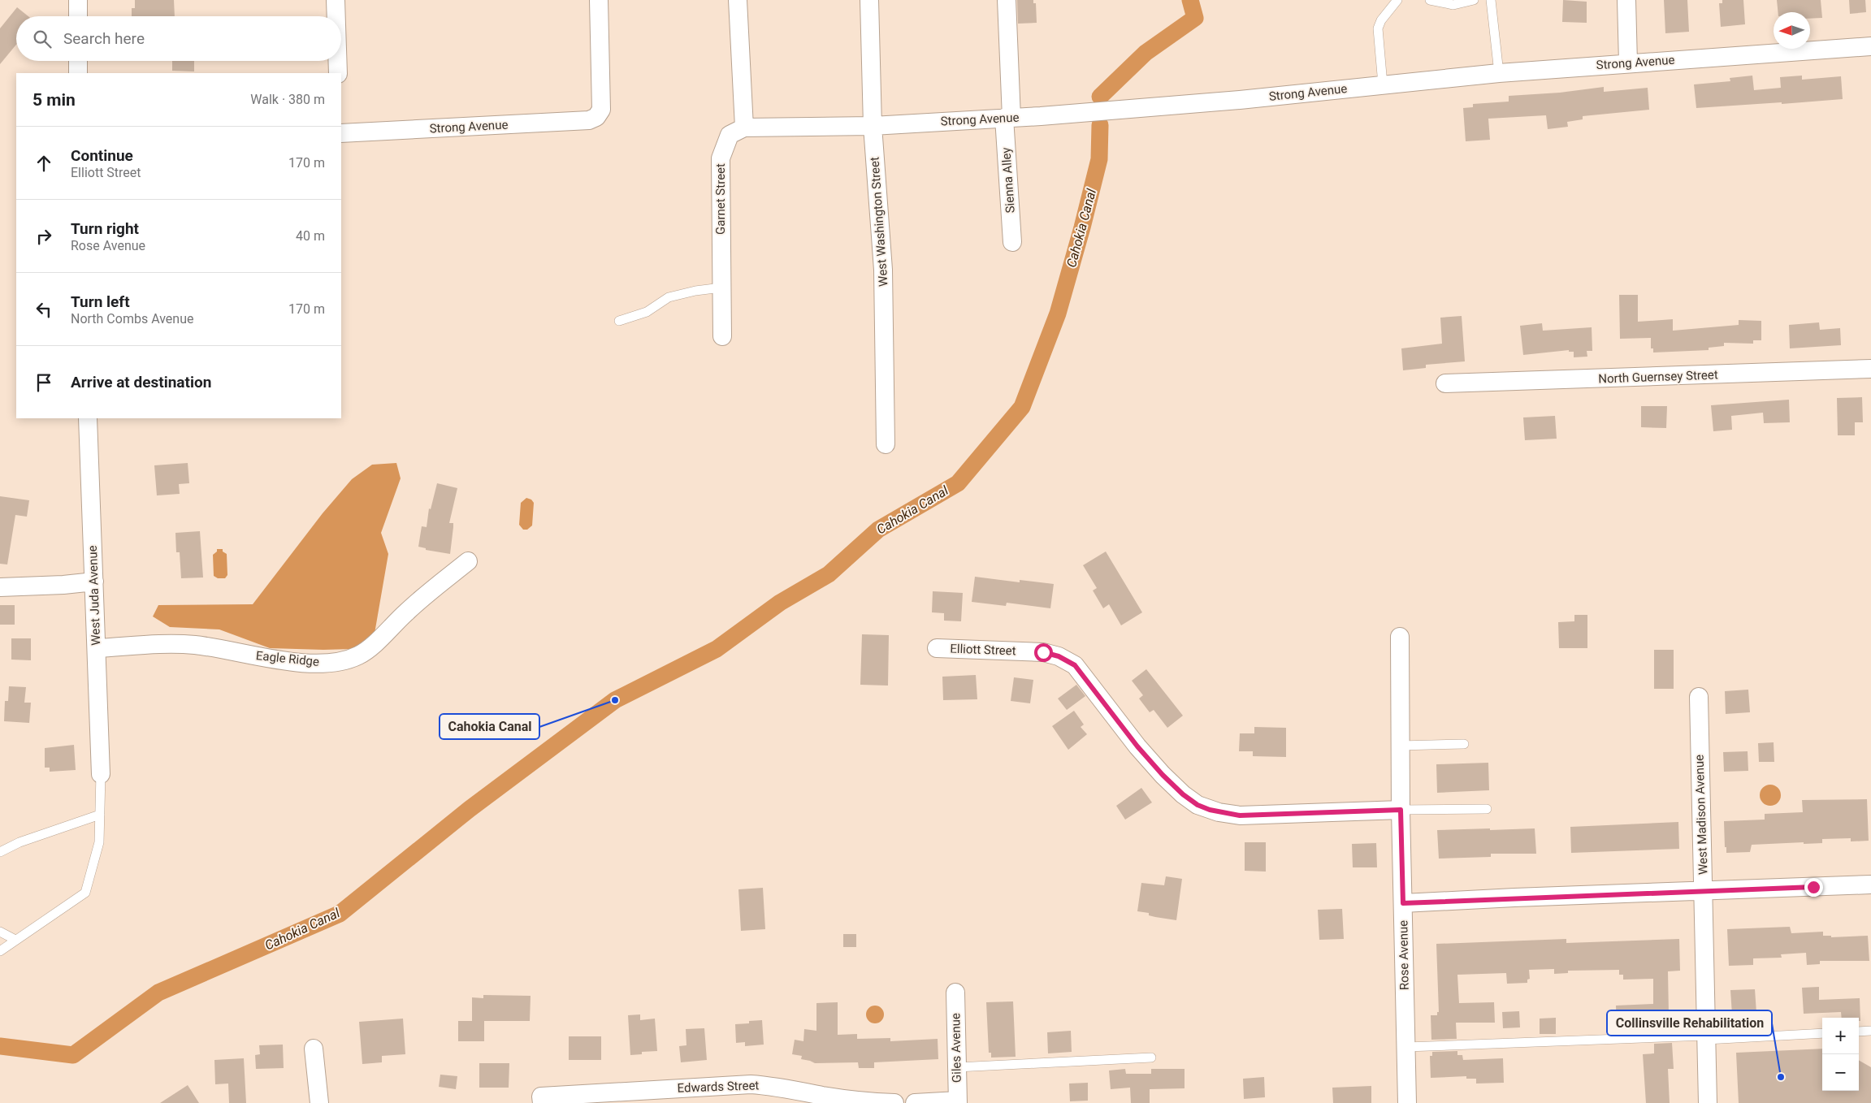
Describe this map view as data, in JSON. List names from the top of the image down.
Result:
{
  "streets": {
    "street": [
      "Strong Avenue",
      "Sienna Alley",
      "Garnet Street",
      "West Washington Street",
      "North Guernsey Street",
      "West Juda Avenue",
      "Elliott Street",
      "Eagle Ridge",
      "West Madison Avenue",
      "Rose Avenue",
      "Giles Avenue",
      "Edwards Street"
    ]
  },
  "crossings": [
    ["Strong Avenue", "Sienna Alley"],
    ["Strong Avenue", "Garnet Street"],
    ["Strong Avenue", "West Washington Street"],
    ["West Juda Avenue", "Eagle Ridge"],
    ["Elliott Street", "Rose Avenue"]
  ],
  "water": ["Cahokia Canal"],
  "places": ["Cahokia Canal", "Collinsville Rehabilitation"],
  "north": "left",
  "page": {
    "search": "Search here",
    "heading": ["5 min", "Walk · 380 m"],
    "list": [
      ["Continue", "Elliott Street", "170 m"],
      ["Turn right", "Rose Avenue", "40 m"],
      ["Turn left", "North Combs Avenue", "170 m"],
      "Arrive at destination"
    ],
    "map_buttons": ["+", "−"]
  }
}
